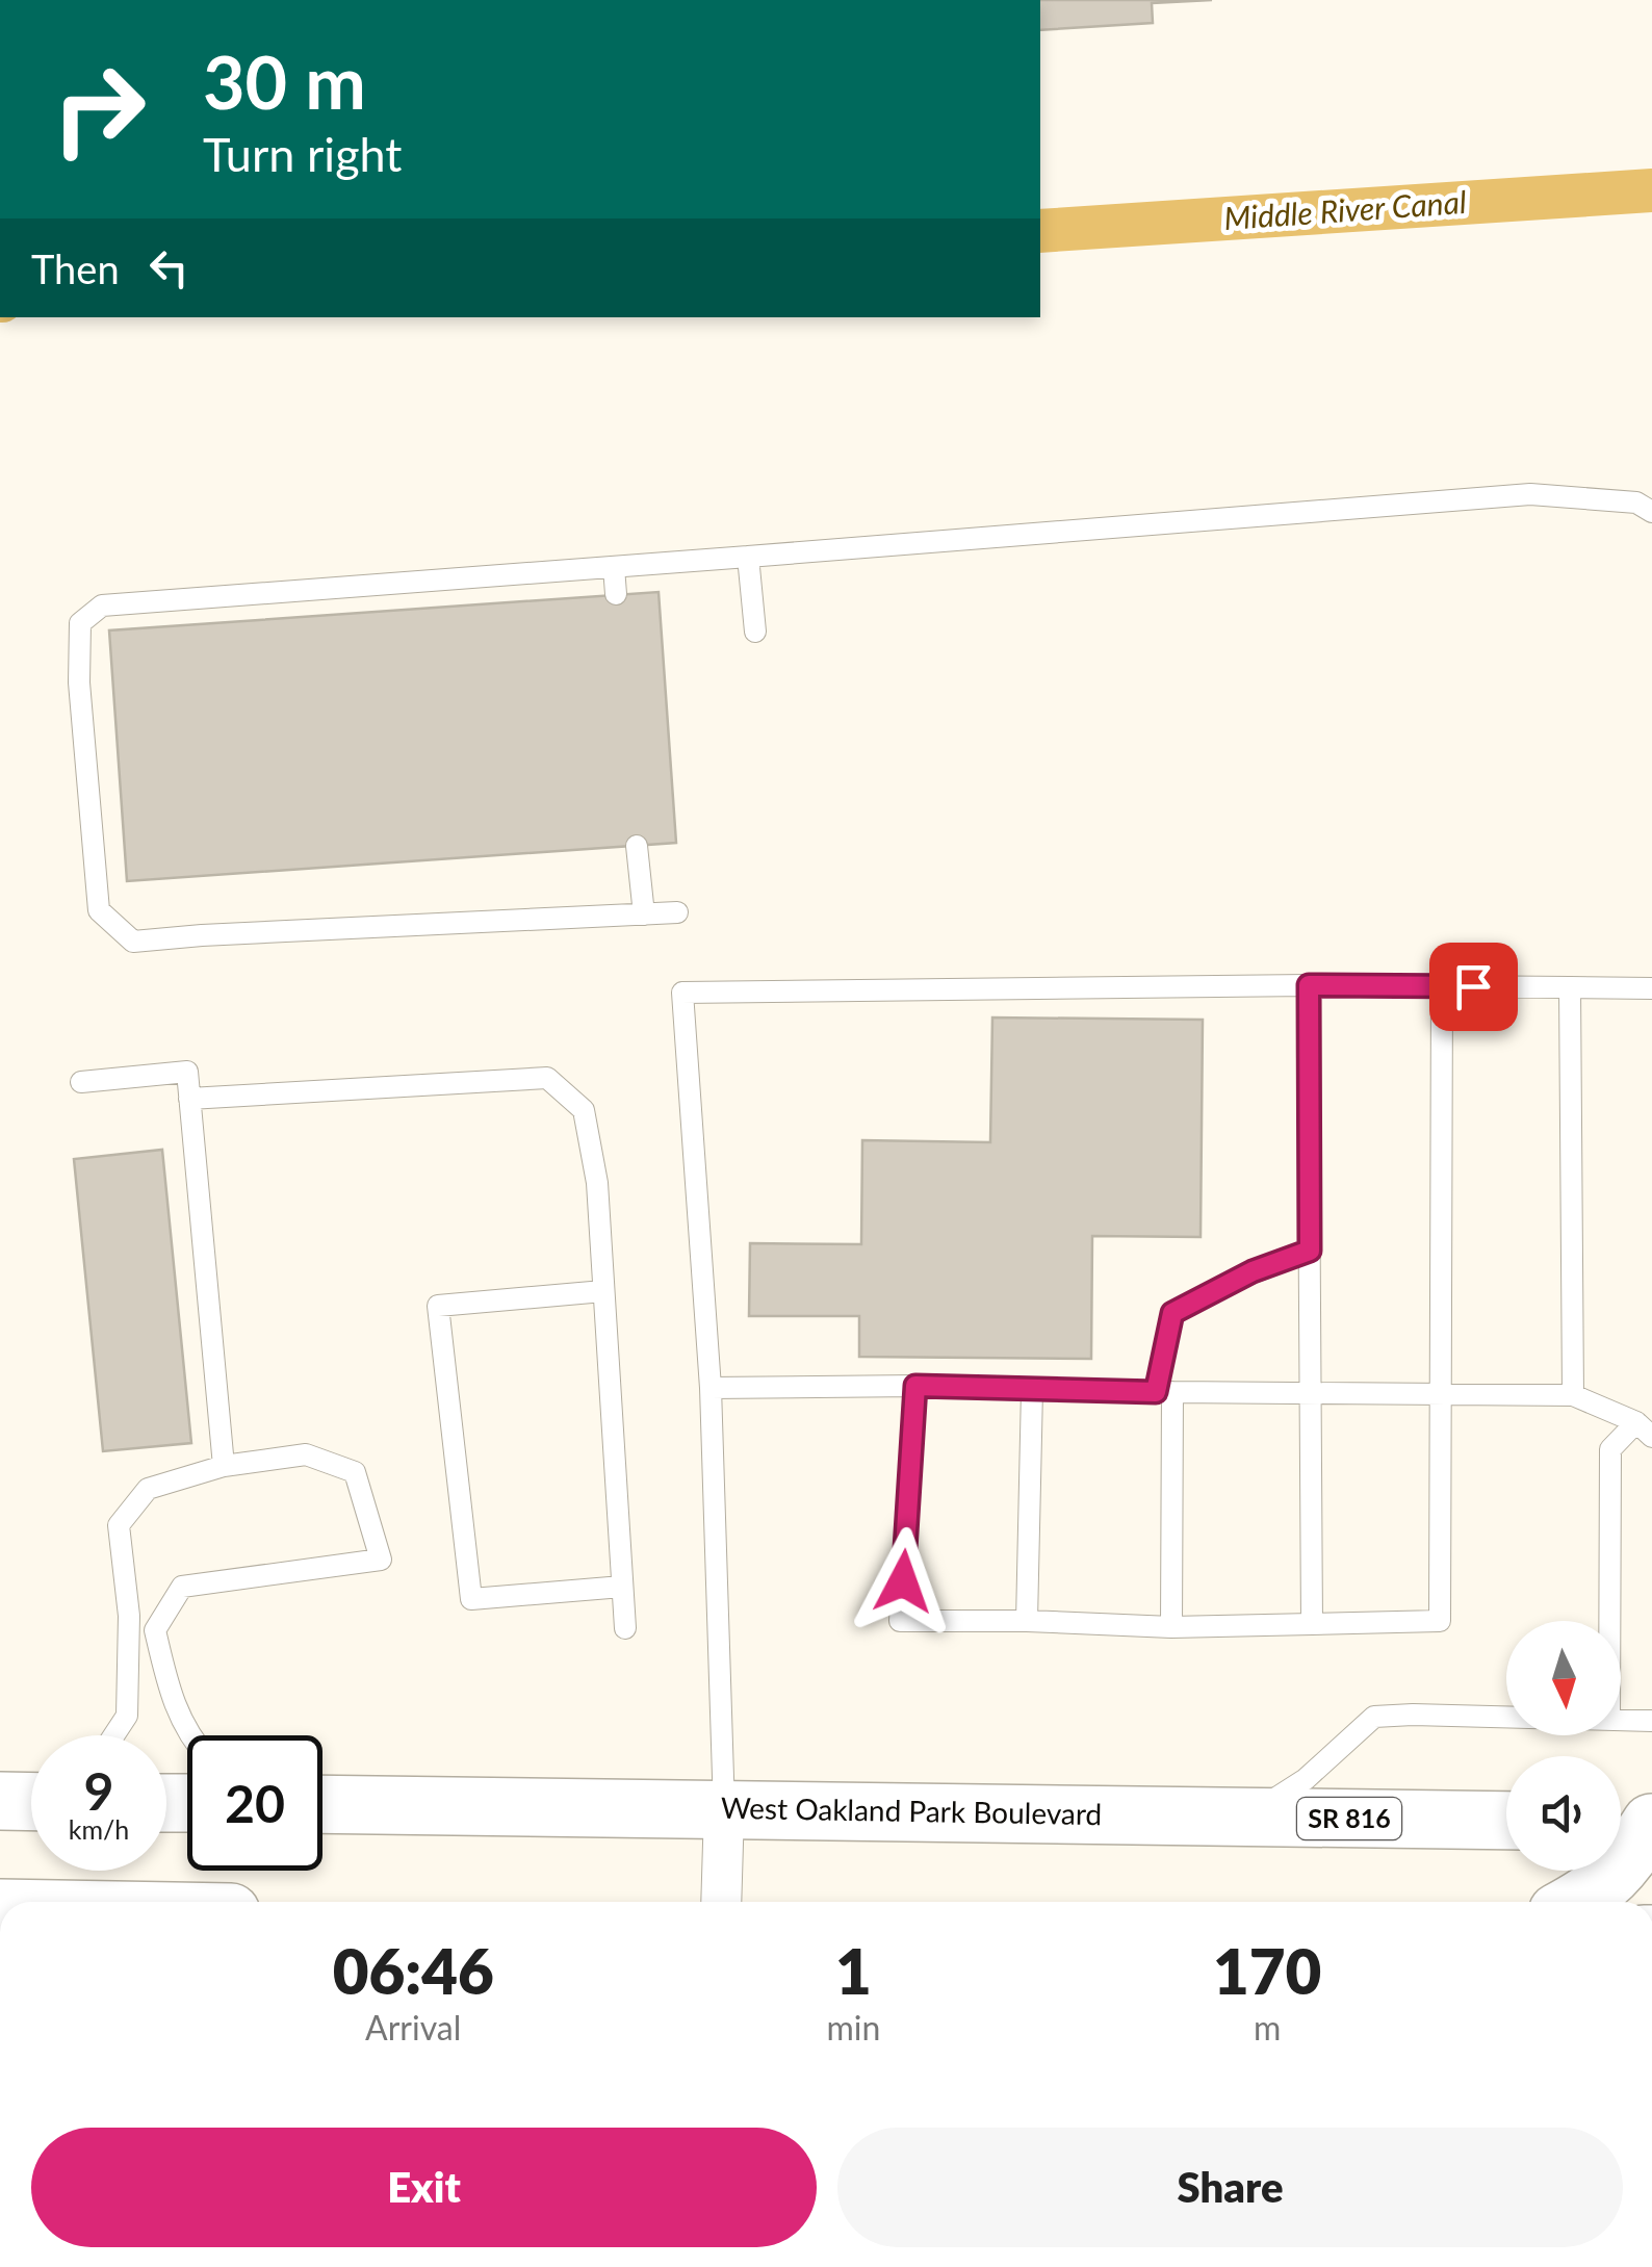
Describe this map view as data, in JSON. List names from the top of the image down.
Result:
{
  "streets": {
    "main road": ["West Oakland Park Boulevard", "SR 816"]
  },
  "water": ["Middle River Canal"],
  "north": "bottom",
  "page": {
    "turn": ["30 m", "Turn right"],
    "then": "Then",
    "speed": "9 km/h",
    "limit": "20",
    "eta": [
      "06:46",
      "Arrival",
      "1",
      "min",
      "170",
      "m"
    ],
    "buttons": ["Exit", "Share"]
  }
}
